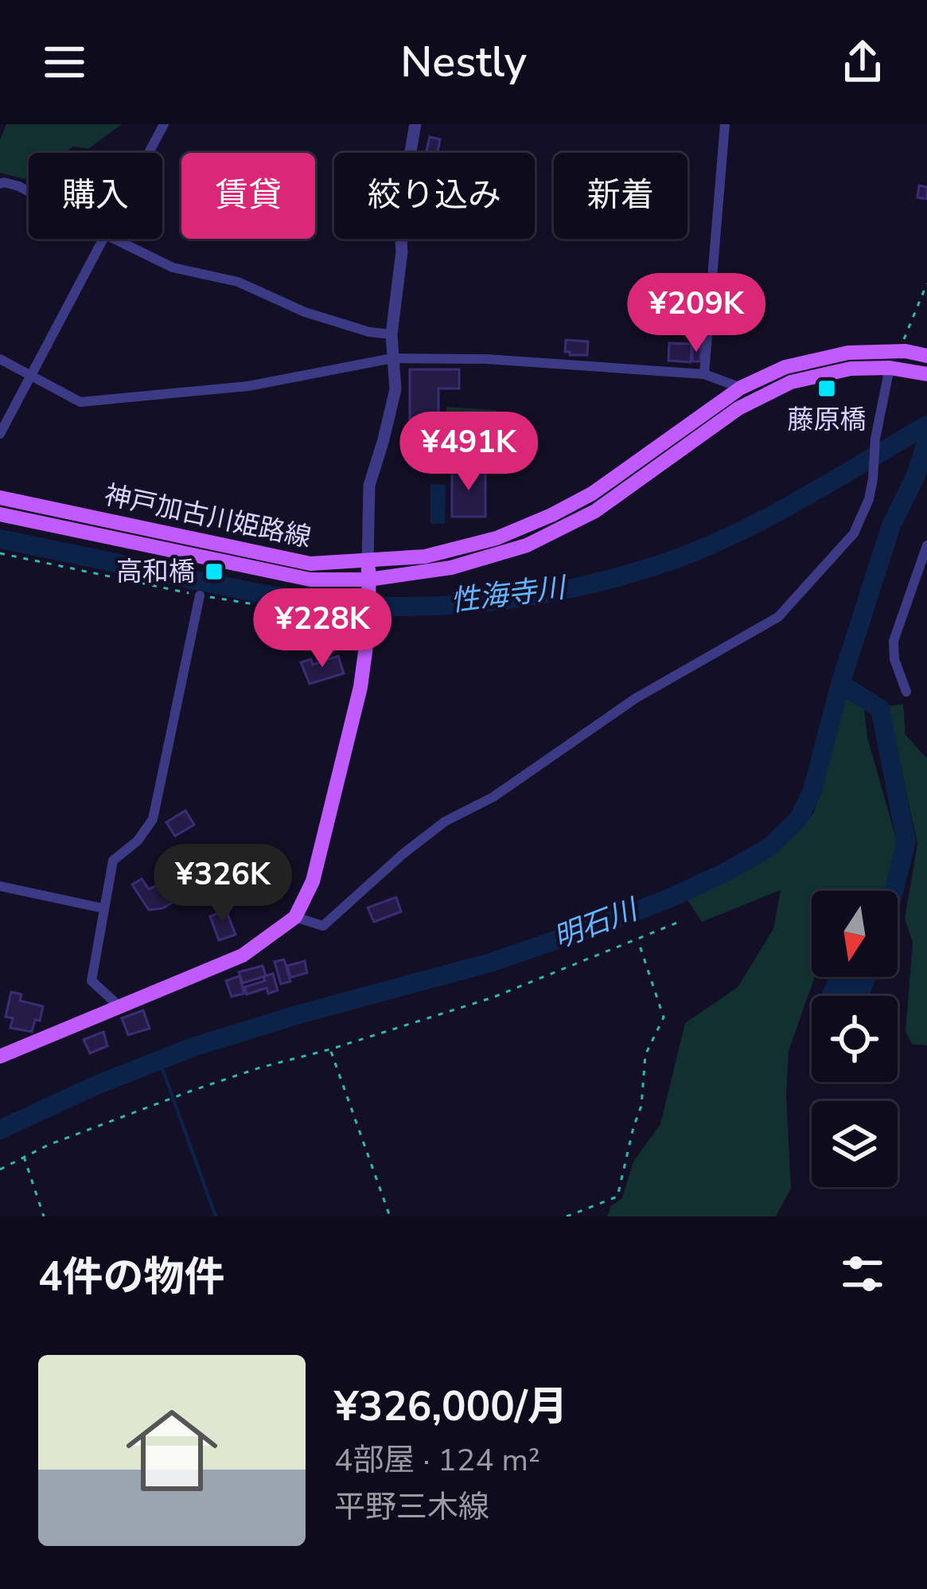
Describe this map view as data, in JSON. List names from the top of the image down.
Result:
{
  "streets": {
    "main road": ["神戸加古川姫路線"]
  },
  "water": ["性海寺川", "明石川"],
  "places": {
    "transit": ["藤原橋", "高和橋"]
  },
  "north": "bottom",
  "page": {
    "header": "Nestly",
    "chip": [
      "購入",
      "賃貸",
      "絞り込み",
      "新着"
    ],
    "price": [
      "¥209K",
      "¥491K",
      "¥228K",
      "¥326K"
    ],
    "heading": "4件の物件",
    "list": [
      {
        "name": "¥326,000/月",
        "note": "4部屋 · 124 m² · 平野三木線"
      }
    ]
  }
}
